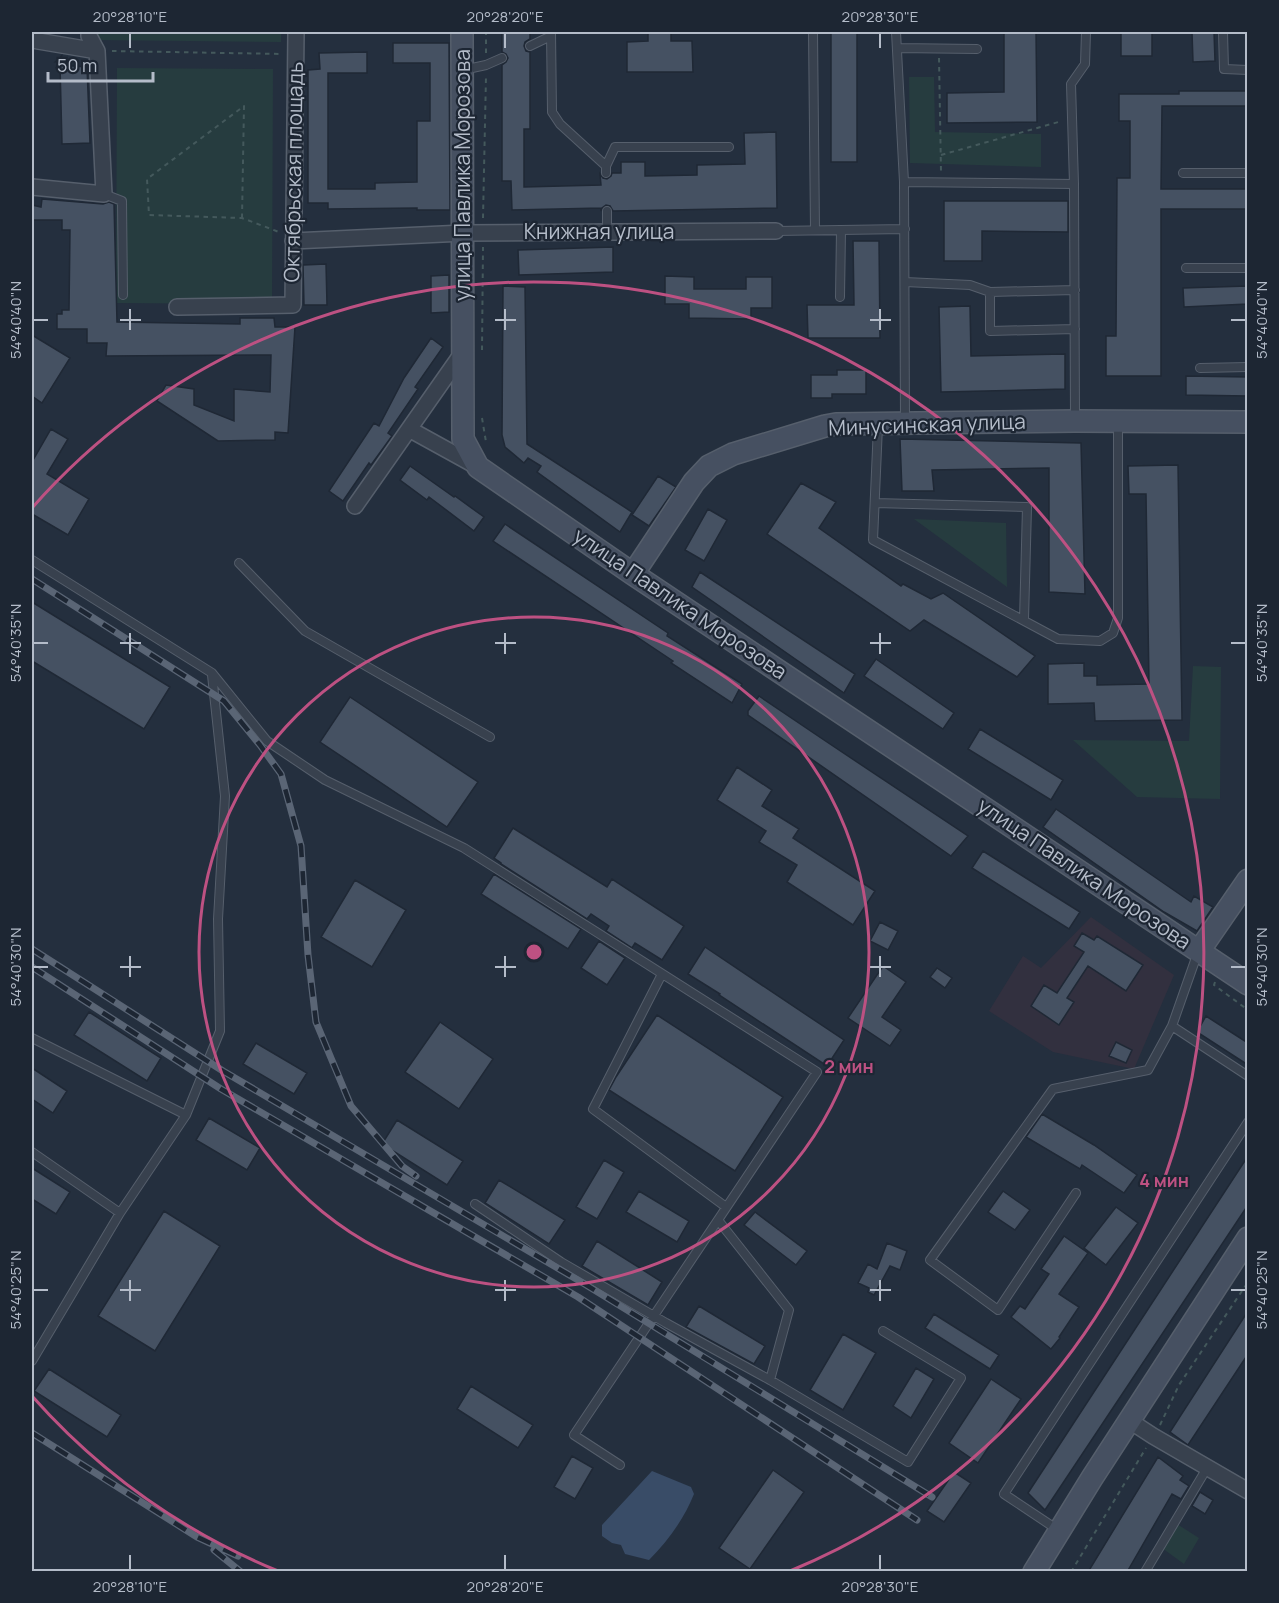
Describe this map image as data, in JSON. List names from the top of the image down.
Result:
{
  "streets": {
    "street": [
      "Октябрьская площадь",
      "улица Павлика Морозова",
      "Книжная улица",
      "Минусинская улица"
    ]
  },
  "crossings": [
    ["Октябрьская площадь", "Книжная улица"],
    ["улица Павлика Морозова", "Книжная улица"],
    ["улица Павлика Морозова", "Минусинская улица"]
  ],
  "scale_bar": "50 m",
  "coordinates": [
    "20°28'10\"E",
    "20°28'20\"E",
    "20°28'30\"E",
    "54°40'40\"N",
    "54°40'35\"N",
    "54°40'30\"N",
    "54°40'25\"N"
  ],
  "rings": ["2 мин", "4 мин"]
}
